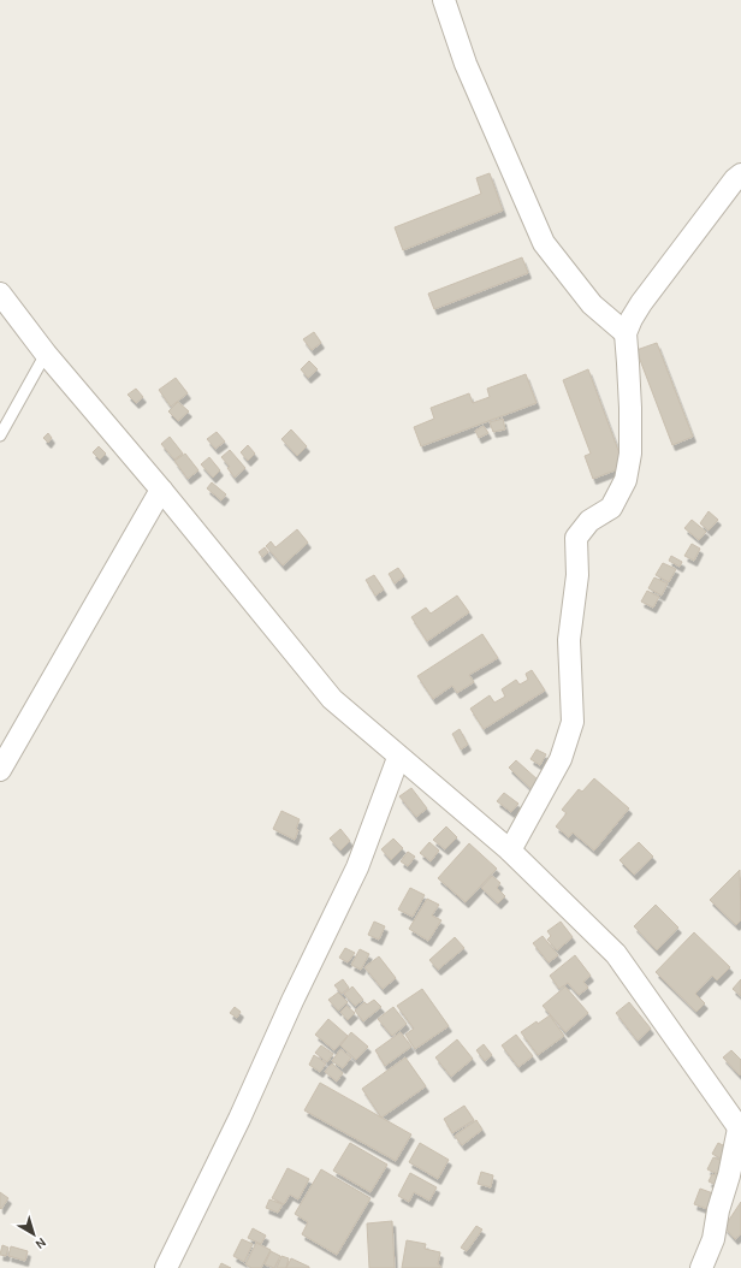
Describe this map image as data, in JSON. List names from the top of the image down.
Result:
{
  "north": "bottom right"
}
